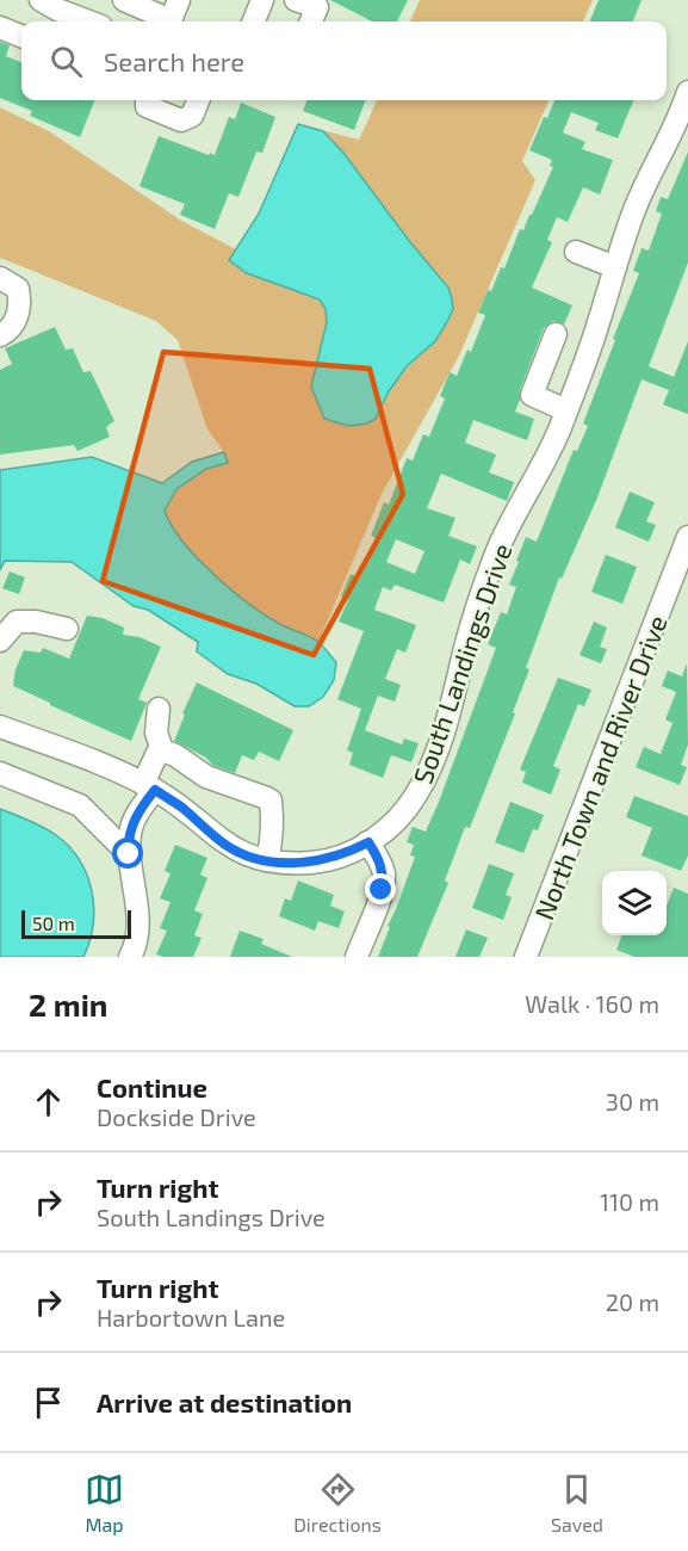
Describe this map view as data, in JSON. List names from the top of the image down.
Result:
{
  "streets": {
    "street": ["South Landings Drive", "North Town and River Drive"]
  },
  "scale_bar": "50 m",
  "page": {
    "search": "Search here",
    "scale": "50 m",
    "heading": ["2 min", "Walk · 160 m"],
    "list": [
      ["Continue", "Dockside Drive", "30 m"],
      ["Turn right", "South Landings Drive", "110 m"],
      ["Turn right", "Harbortown Lane", "20 m"],
      "Arrive at destination"
    ],
    "nav": ["Map", "Directions", "Saved"]
  }
}
